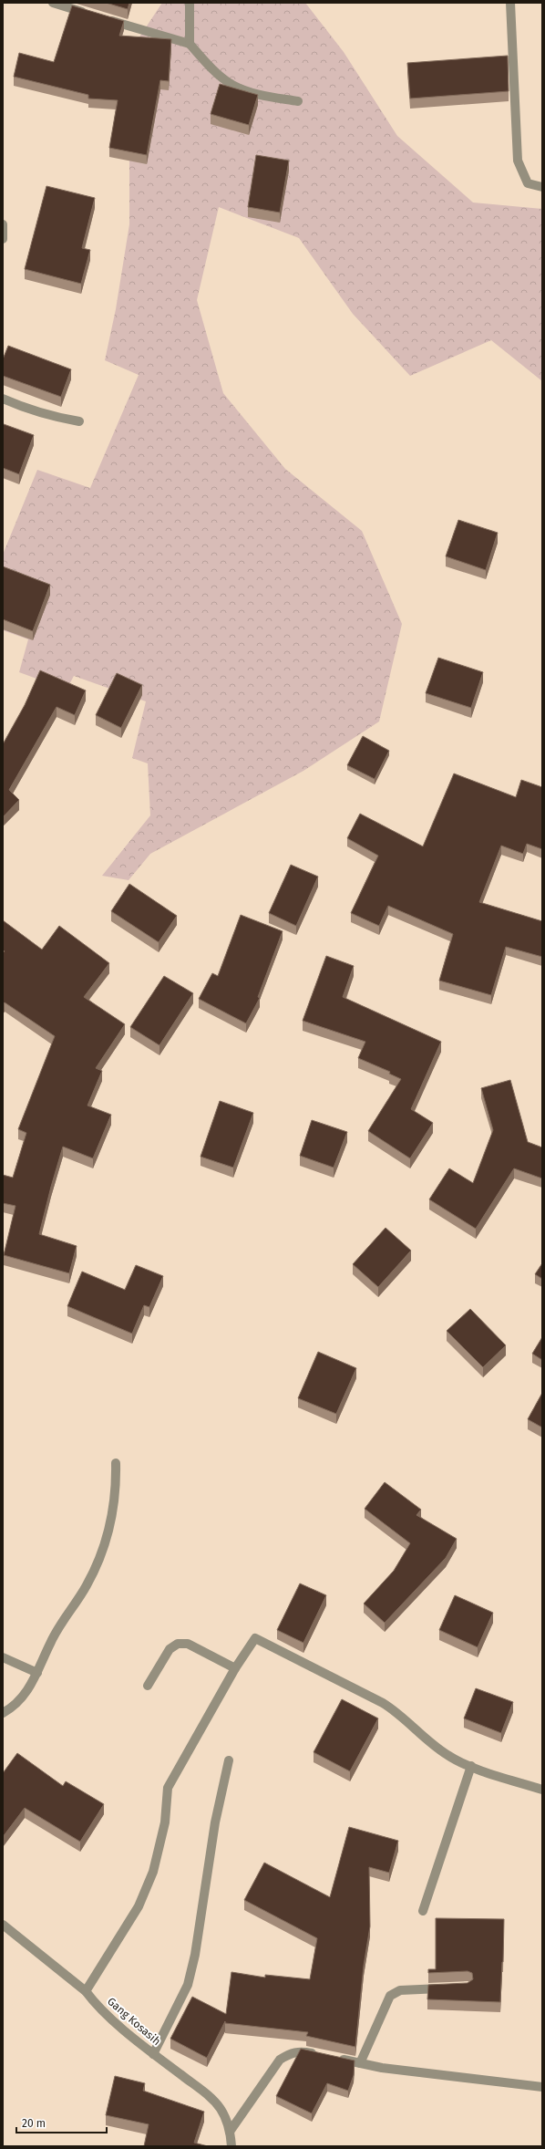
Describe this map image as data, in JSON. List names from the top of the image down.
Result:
{
  "streets": {
    "street": ["Gang Kosasih"]
  },
  "scale_bar": "20 m"
}
